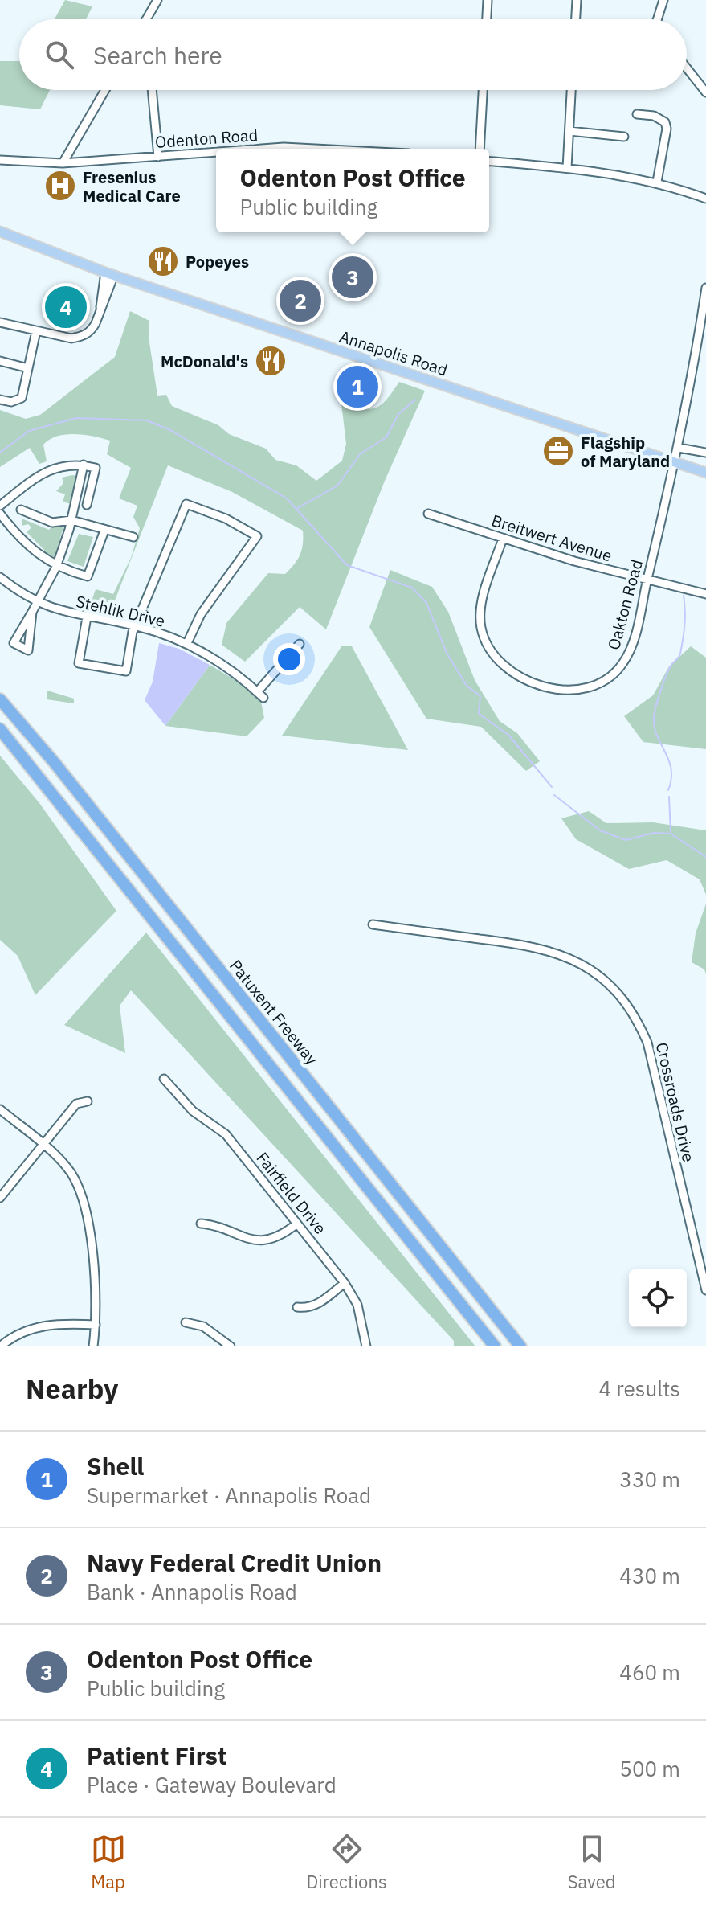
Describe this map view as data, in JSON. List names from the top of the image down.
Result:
{
  "streets": {
    "highway": ["Patuxent Freeway"],
    "main road": ["Annapolis Road"],
    "street": [
      "Odenton Road",
      "Breitwert Avenue",
      "Oakton Road",
      "Stehlik Drive",
      "Crossroads Drive",
      "Fairfield Drive"
    ]
  },
  "crossings": [
    ["Annapolis Road", "Oakton Road"],
    ["Breitwert Avenue", "Oakton Road"]
  ],
  "places": {
    "hospital": ["Fresenius Medical Care"],
    "restaurant": ["Popeyes", "McDonald's"],
    "office": ["Flagship of Maryland"]
  },
  "page": {
    "search": "Search here",
    "popup": ["Odenton Post Office", "Public building"],
    "pins": [
      "3",
      "2",
      "4",
      "1"
    ],
    "heading": ["Nearby", "4 results"],
    "list": [
      {
        "mark": "1",
        "name": "Shell",
        "note": "Supermarket · Annapolis Road",
        "value": "330 m"
      },
      {
        "mark": "2",
        "name": "Navy Federal Credit Union",
        "note": "Bank · Annapolis Road",
        "value": "430 m"
      },
      {
        "mark": "3",
        "name": "Odenton Post Office",
        "note": "Public building",
        "value": "460 m"
      },
      {
        "mark": "4",
        "name": "Patient First",
        "note": "Place · Gateway Boulevard",
        "value": "500 m"
      }
    ],
    "nav": ["Map", "Directions", "Saved"]
  }
}
